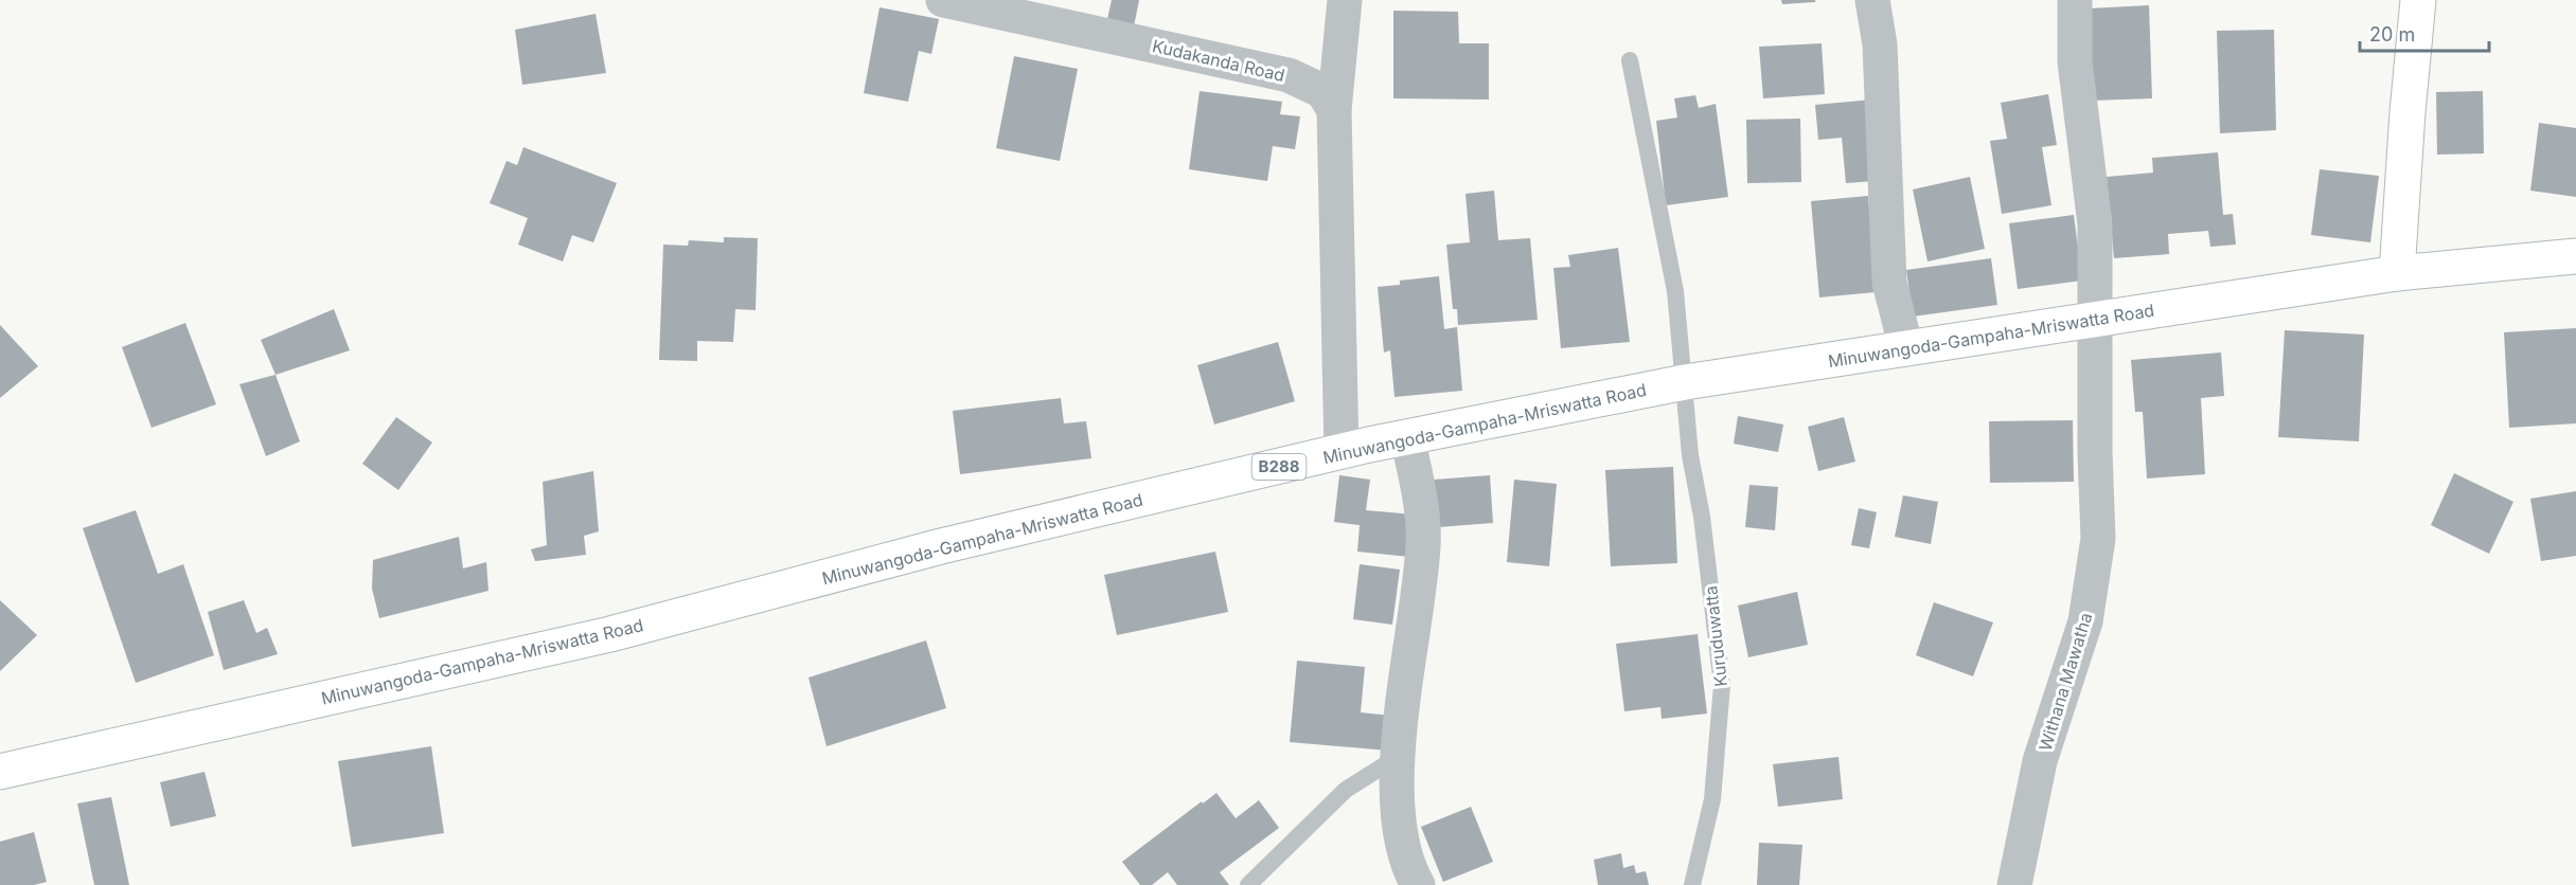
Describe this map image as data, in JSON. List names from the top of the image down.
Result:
{
  "streets": {
    "main road": ["Minuwangoda-Gampaha-Mriswatta Road", "B288"],
    "street": ["Kudakanda Road", "Withana Mawatha"],
    "lane": ["Kuruduwatta"]
  },
  "crossings": [
    ["Minuwangoda-Gampaha-Mriswatta Road", "Kuruduwatta"],
    ["Minuwangoda-Gampaha-Mriswatta Road", "Withana Mawatha"]
  ],
  "scale_bar": "20 m"
}
